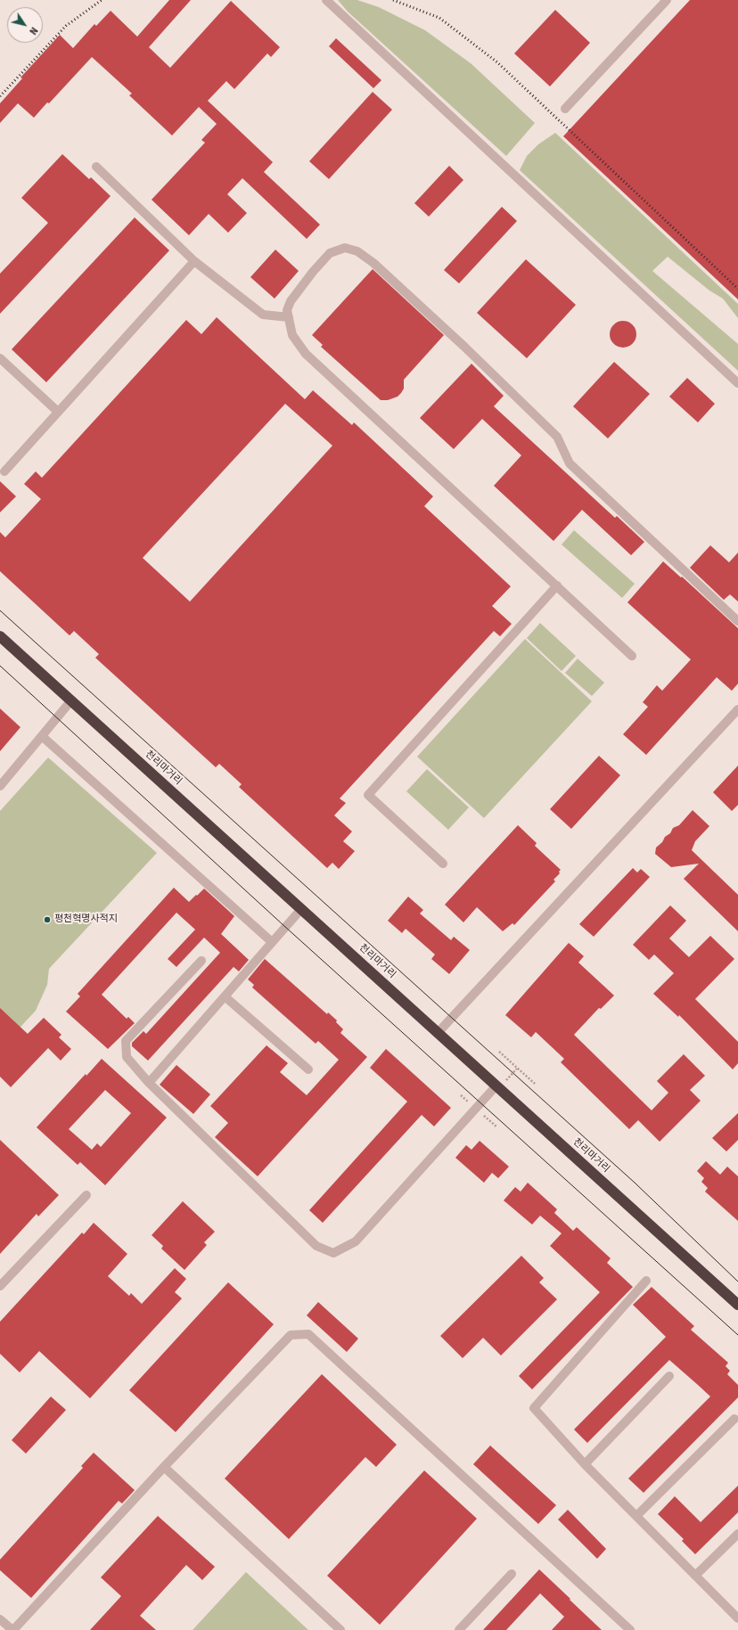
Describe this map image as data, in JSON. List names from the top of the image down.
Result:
{
  "streets": {
    "highway": ["천리마거리"]
  },
  "places": ["평천혁명사적지"],
  "north": "bottom right"
}
